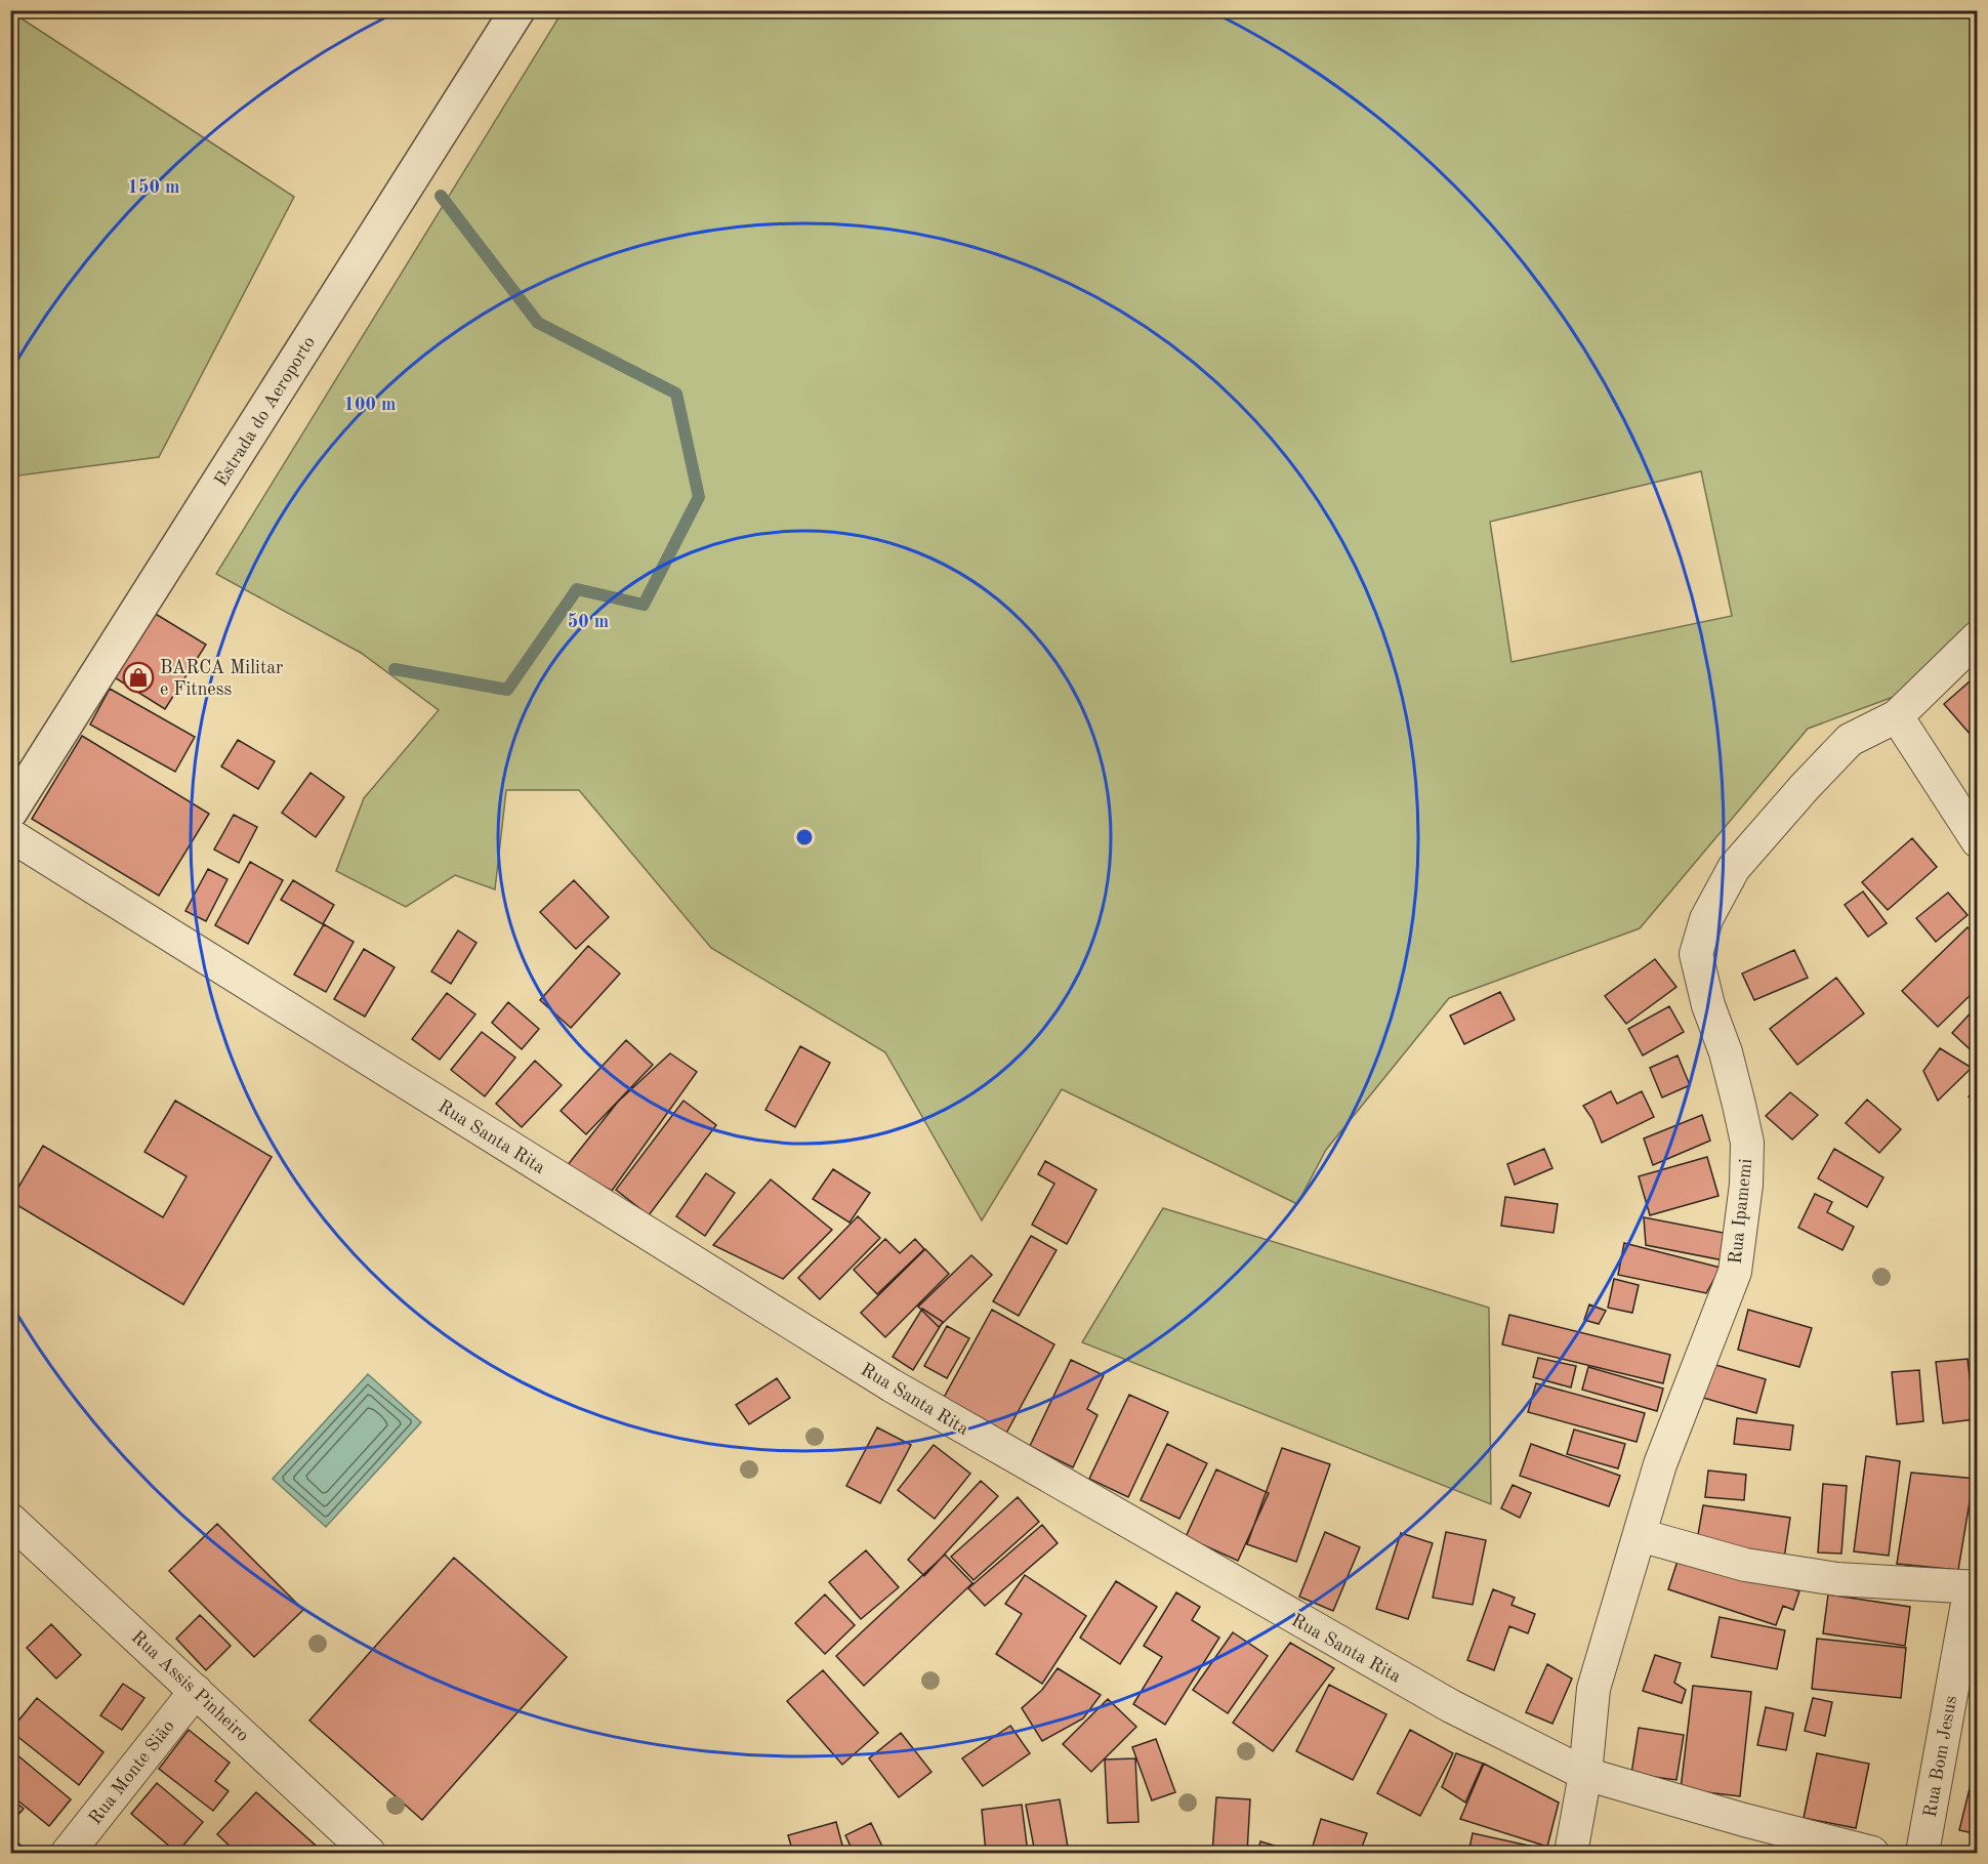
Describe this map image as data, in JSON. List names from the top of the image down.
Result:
{
  "streets": {
    "street": [
      "Estrada do Aeroporto",
      "Rua Santa Rita",
      "Rua Ipamemi",
      "Rua Assis Pinheiro",
      "Rua Bom Jesus",
      "Rua Monte Sião"
    ]
  },
  "crossings": [
    ["Rua Santa Rita", "Rua Ipamemi"],
    ["Rua Assis Pinheiro", "Rua Monte Sião"]
  ],
  "places": {
    "shop": ["BARCA Militar e Fitness"]
  },
  "rings": ["150 m", "100 m", "50 m"]
}
